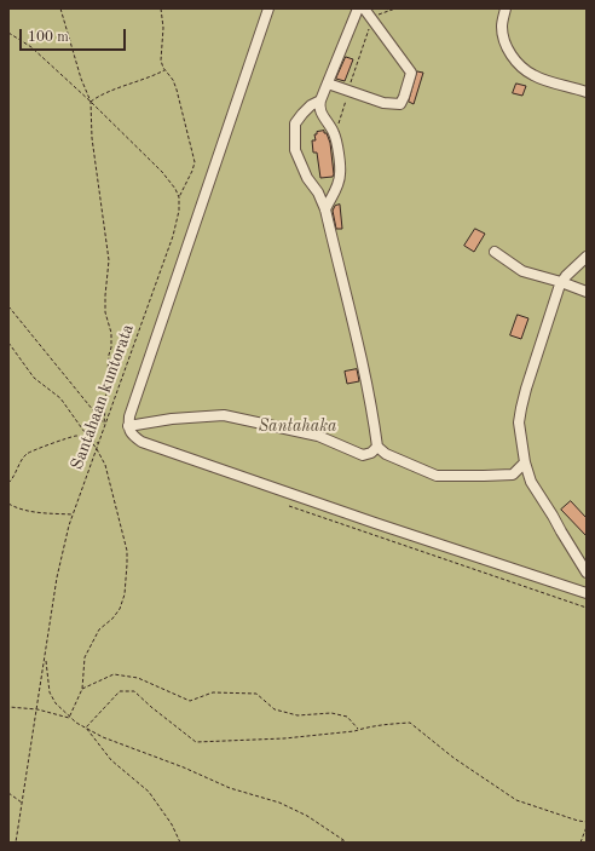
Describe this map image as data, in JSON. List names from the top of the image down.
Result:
{
  "streets": {
    "path": ["Santahaan kuntorata"]
  },
  "parks": ["Santahaka"],
  "scale_bar": "100 m"
}
